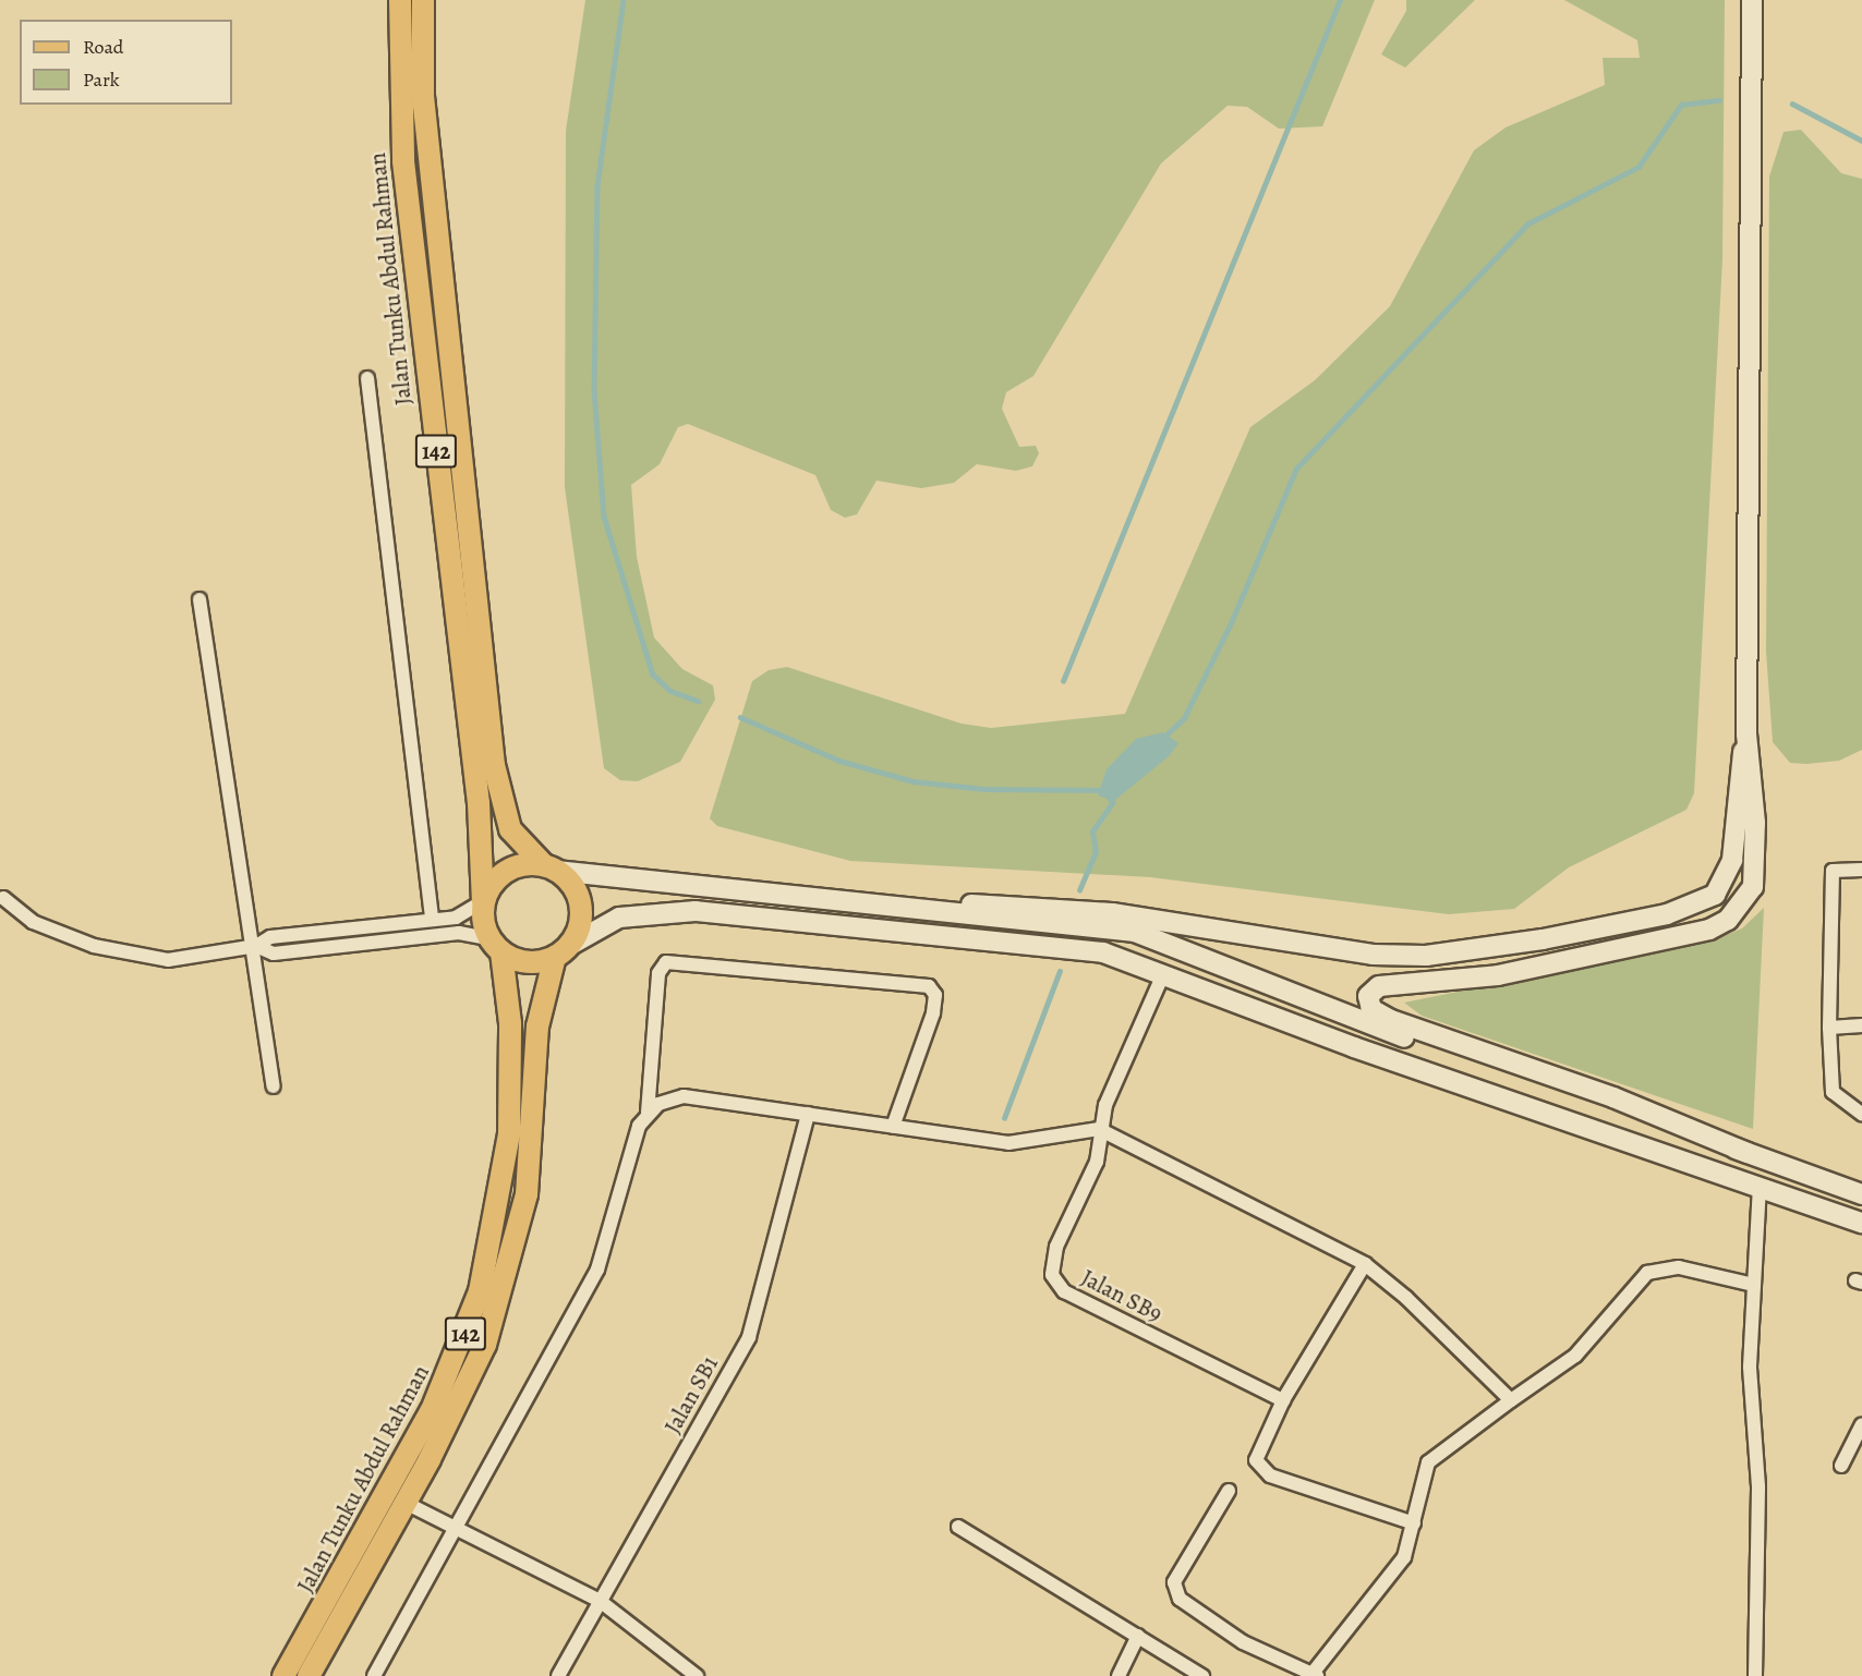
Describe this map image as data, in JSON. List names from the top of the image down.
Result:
{
  "streets": {
    "main road": ["Jalan Tunku Abdul Rahman", "142"],
    "street": ["Jalan SB9", "Jalan SB1"]
  },
  "crossings": [
    ["Jalan Tunku Abdul Rahman", "142"]
  ],
  "legend": ["Road", "Park"]
}
